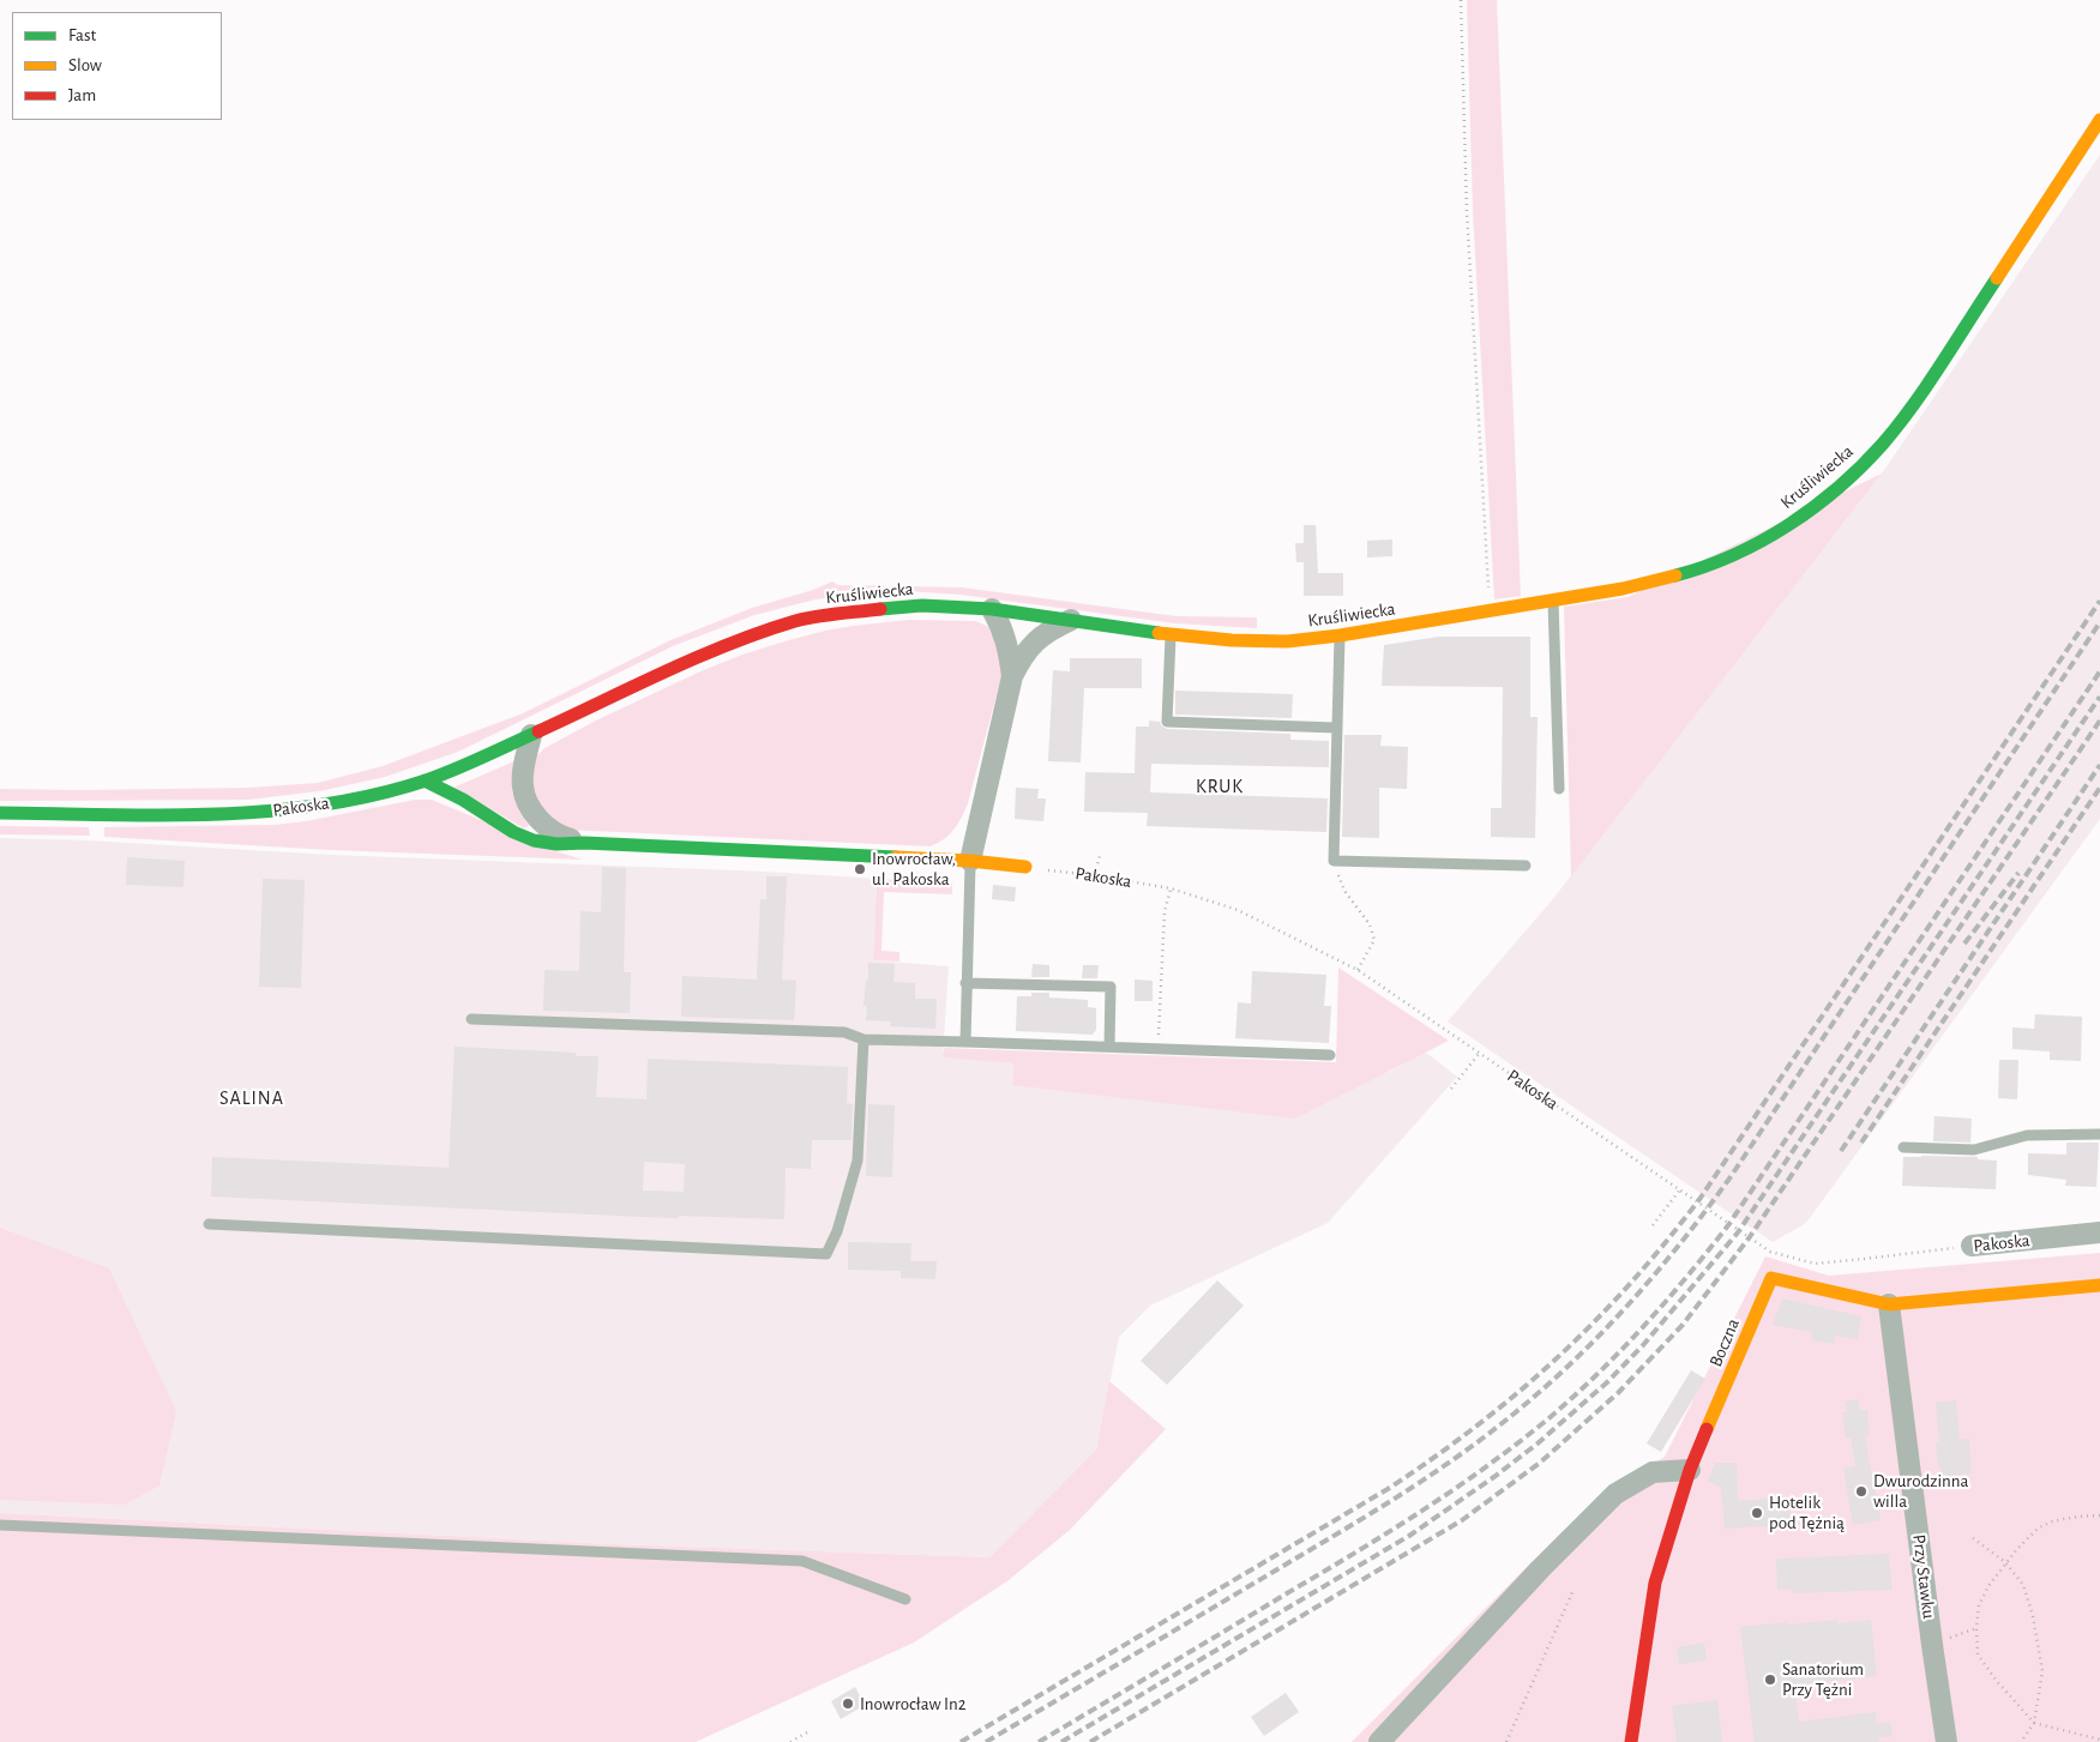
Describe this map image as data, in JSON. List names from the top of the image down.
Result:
{
  "streets": {
    "main road": ["Kruśliwiecka", "Pakoska", "Boczna"],
    "street": ["Przy Stawku"]
  },
  "crossings": [
    ["Kruśliwiecka", "Pakoska"],
    ["Boczna", "Przy Stawku"]
  ],
  "districts": ["KRUK", "SALINA"],
  "places": [
    "Inowrocław, ul. Pakoska",
    "Dwurodzinna willa",
    "Hotelik pod Tężnią",
    "Sanatorium Przy Tężni",
    "Inowrocław In2"
  ],
  "legend": ["Fast", "Slow", "Jam"]
}
